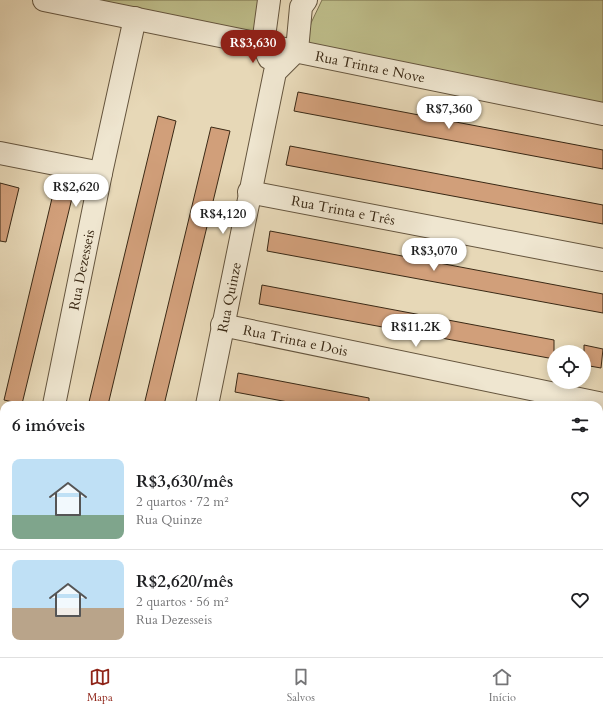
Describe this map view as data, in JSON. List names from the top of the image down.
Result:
{
  "streets": {
    "street": [
      "Rua Trinta e Nove",
      "Rua Trinta e Três",
      "Rua Dezesseis",
      "Rua Quinze",
      "Rua Trinta e Dois"
    ]
  },
  "crossings": [
    ["Rua Trinta e Nove", "Rua Dezesseis"],
    ["Rua Trinta e Três", "Rua Quinze"],
    ["Rua Quinze", "Rua Trinta e Dois"]
  ],
  "page": {
    "price": [
      "R$3,630",
      "R$7,360",
      "R$2,620",
      "R$4,120",
      "R$3,070",
      "R$11.2K"
    ],
    "heading": "6 imóveis",
    "list": [
      {
        "name": "R$3,630/mês",
        "note": "2 quartos · 72 m² · Rua Quinze"
      },
      {
        "name": "R$2,620/mês",
        "note": "2 quartos · 56 m² · Rua Dezesseis"
      }
    ],
    "tabs": ["Mapa", "Salvos", "Início"]
  }
}
